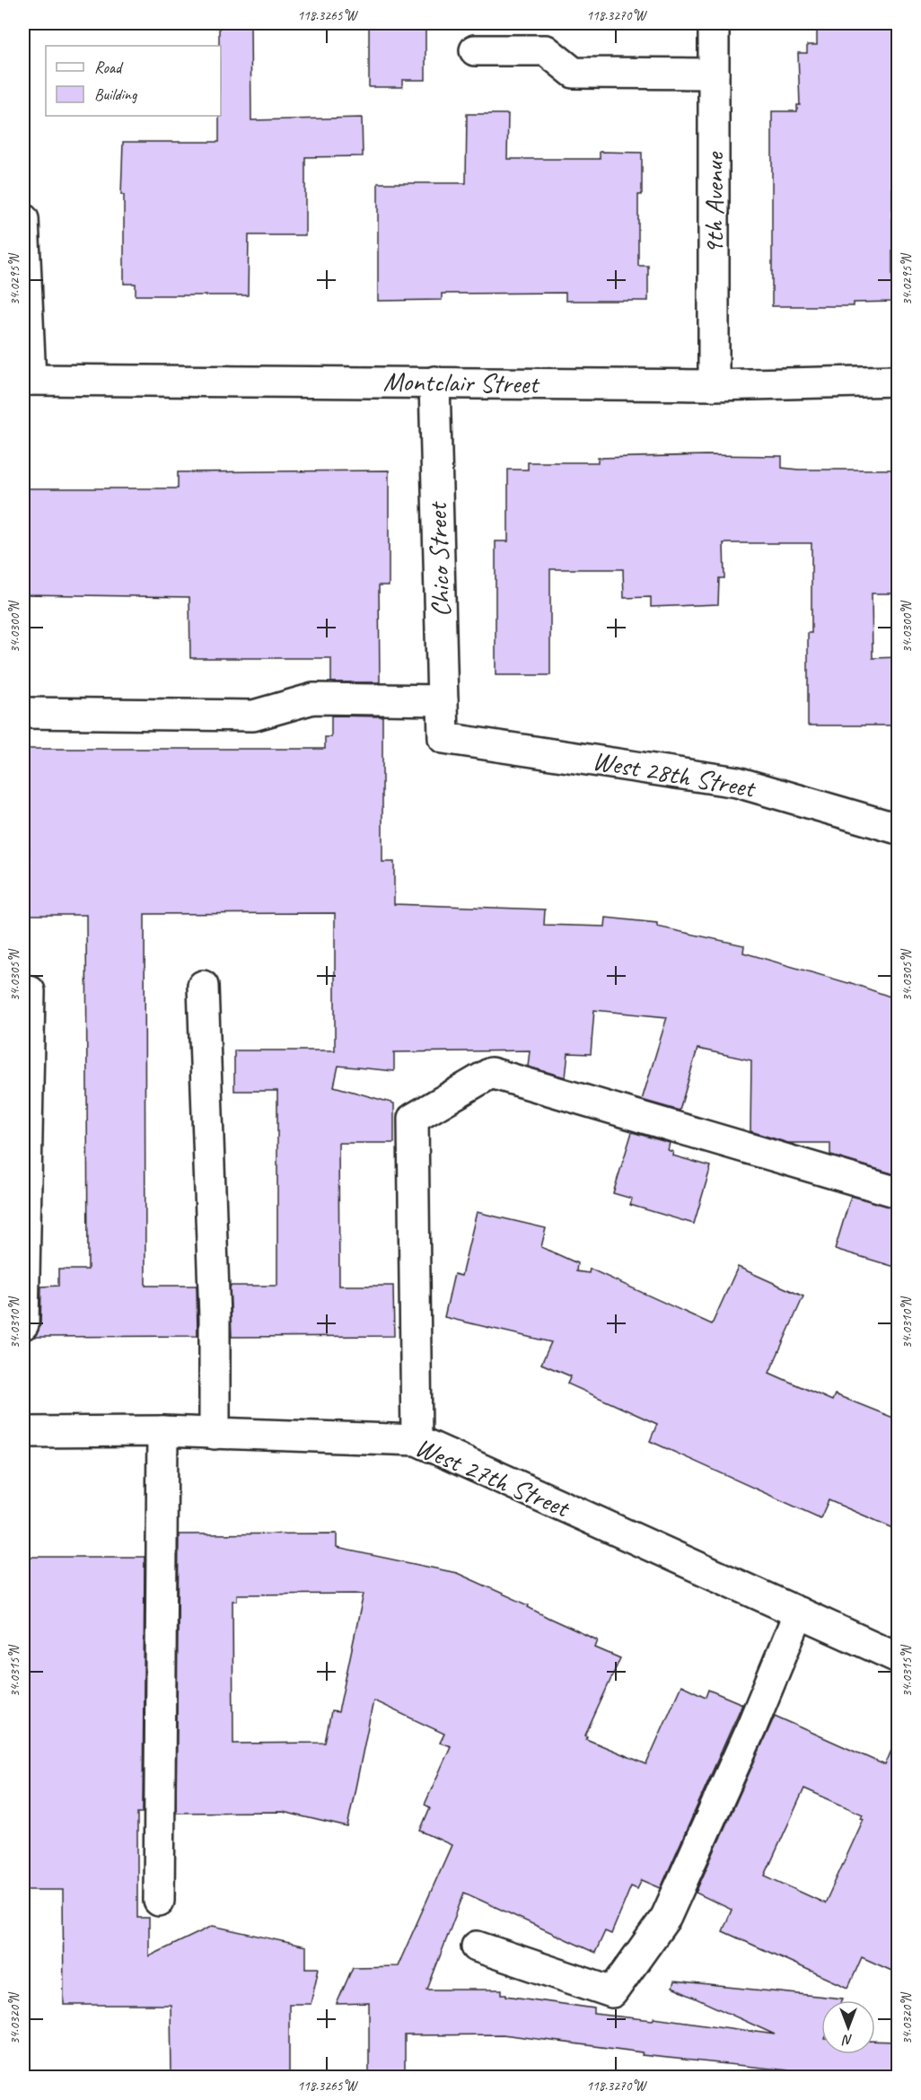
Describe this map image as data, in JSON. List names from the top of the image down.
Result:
{
  "streets": {
    "street": [
      "9th Avenue",
      "Montclair Street",
      "Chico Street",
      "West 28th Street",
      "West 27th Street"
    ]
  },
  "crossings": [
    ["9th Avenue", "Montclair Street"],
    ["Montclair Street", "Chico Street"],
    ["Chico Street", "West 28th Street"]
  ],
  "legend": ["Road", "Building"],
  "north": "bottom",
  "coordinates": [
    "118.3265°W",
    "118.3270°W",
    "34.0295°N",
    "34.0300°N",
    "34.0305°N",
    "34.0310°N",
    "34.0315°N",
    "34.0320°N"
  ]
}
